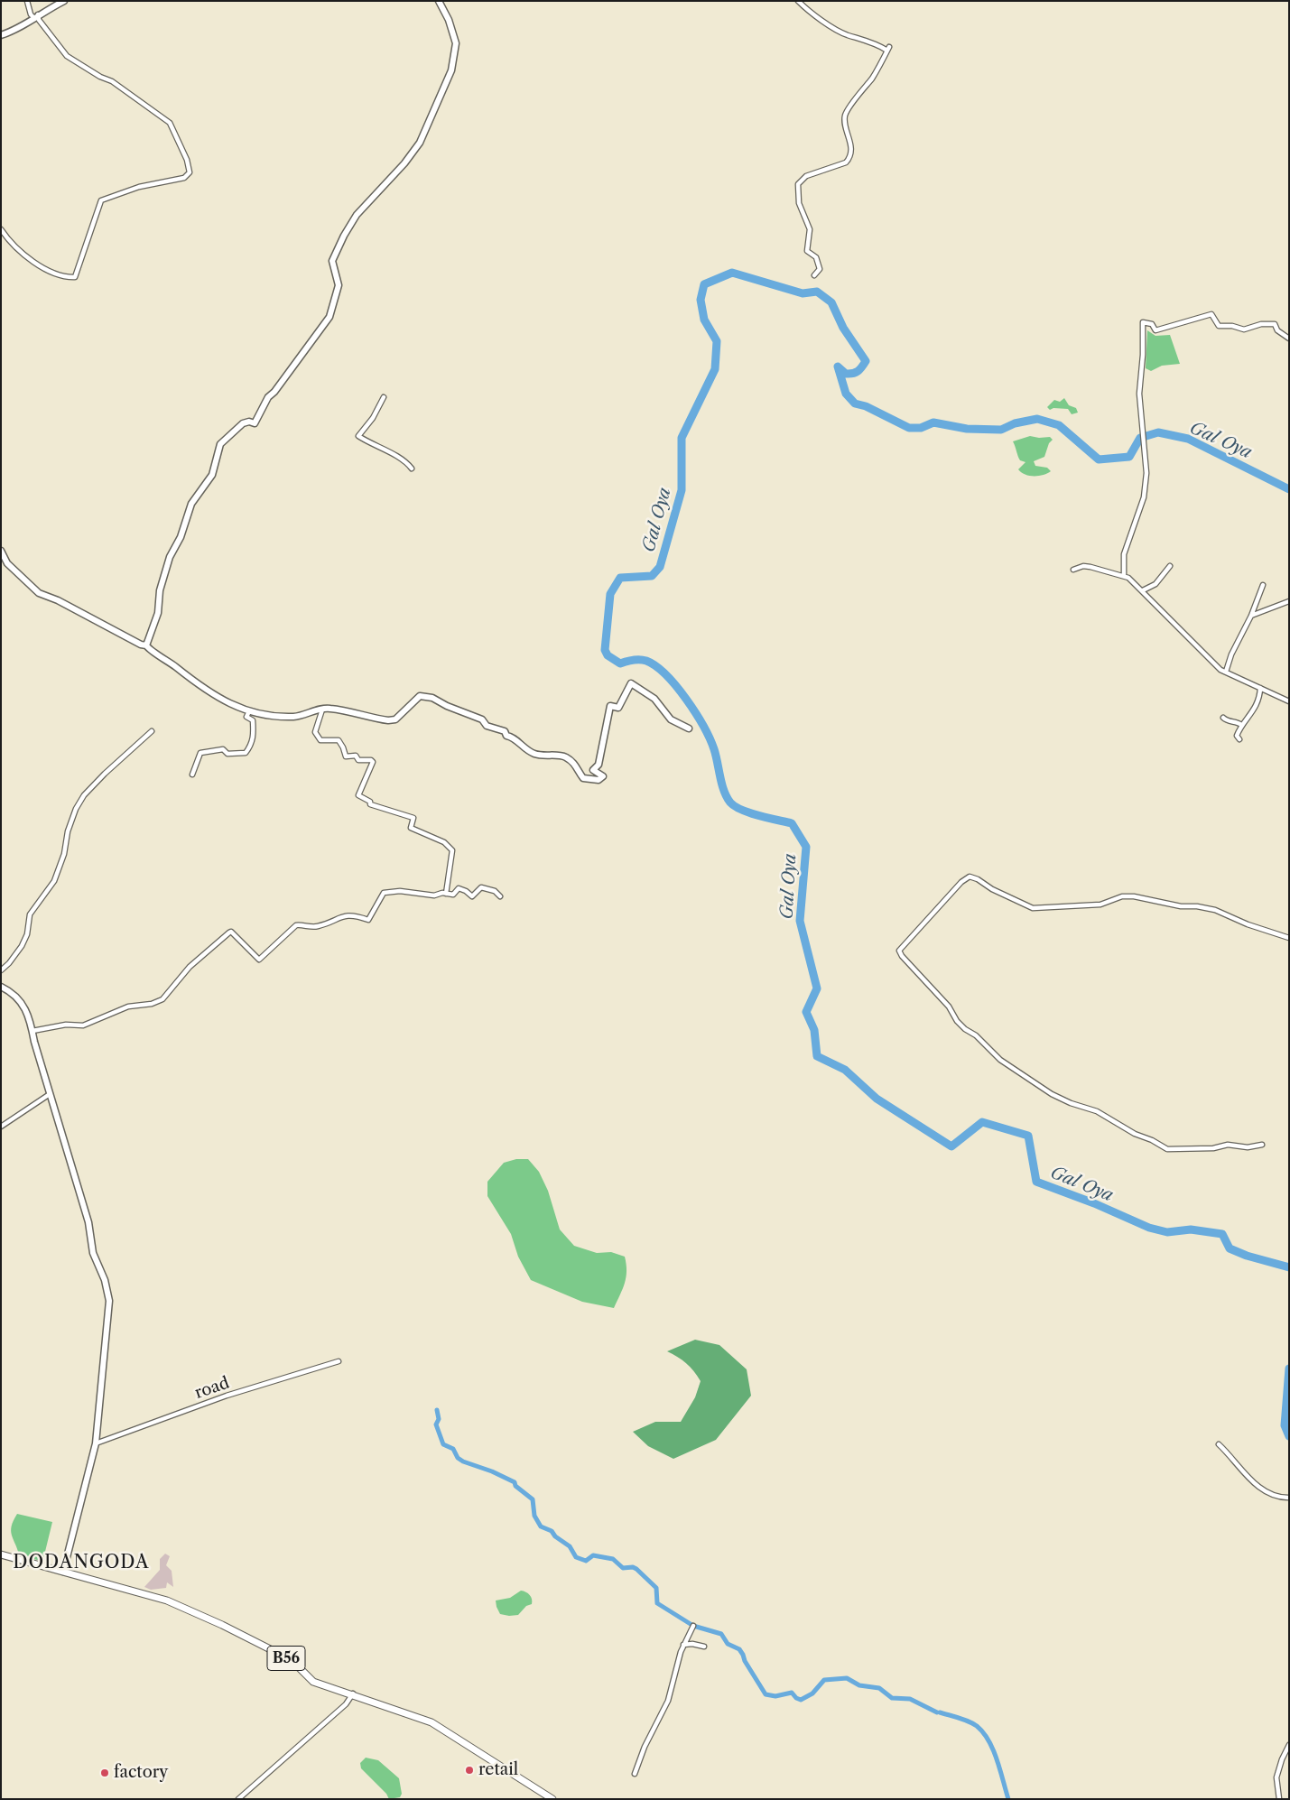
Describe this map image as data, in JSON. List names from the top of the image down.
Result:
{
  "streets": {
    "main road": ["B56"],
    "street": ["road"]
  },
  "districts": ["DODANGODA"],
  "water": ["Gal Oya"],
  "places": ["retail", "factory"]
}
